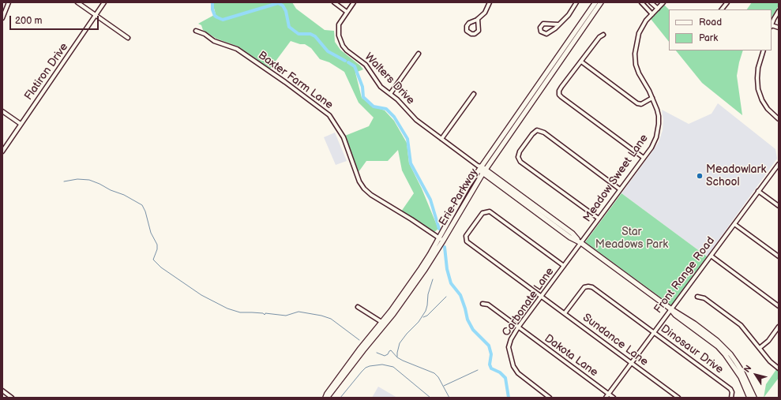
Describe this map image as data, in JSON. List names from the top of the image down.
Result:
{
  "streets": {
    "main road": ["Erie Parkway"],
    "street": [
      "Flatiron Drive",
      "Walters Drive",
      "Baxter Farm Lane",
      "Meadow Sweet Lane",
      "Front Range Road",
      "Carbonate Lane",
      "Sundance Lane",
      "Dinosaur Drive",
      "Dakota Lane"
    ]
  },
  "crossings": [
    ["Walters Drive", "Erie Parkway"],
    ["Baxter Farm Lane", "Erie Parkway"],
    ["Meadow Sweet Lane", "Carbonate Lane"],
    ["Front Range Road", "Sundance Lane"],
    ["Front Range Road", "Dinosaur Drive"],
    ["Front Range Road", "Dakota Lane"],
    ["Carbonate Lane", "Sundance Lane"],
    ["Carbonate Lane", "Dakota Lane"],
    ["Sundance Lane", "Dinosaur Drive"]
  ],
  "parks": ["Star Meadows Park"],
  "places": ["Meadowlark School"],
  "legend": ["Road", "Park"],
  "scale_bar": "200 m",
  "north": "top left"
}
